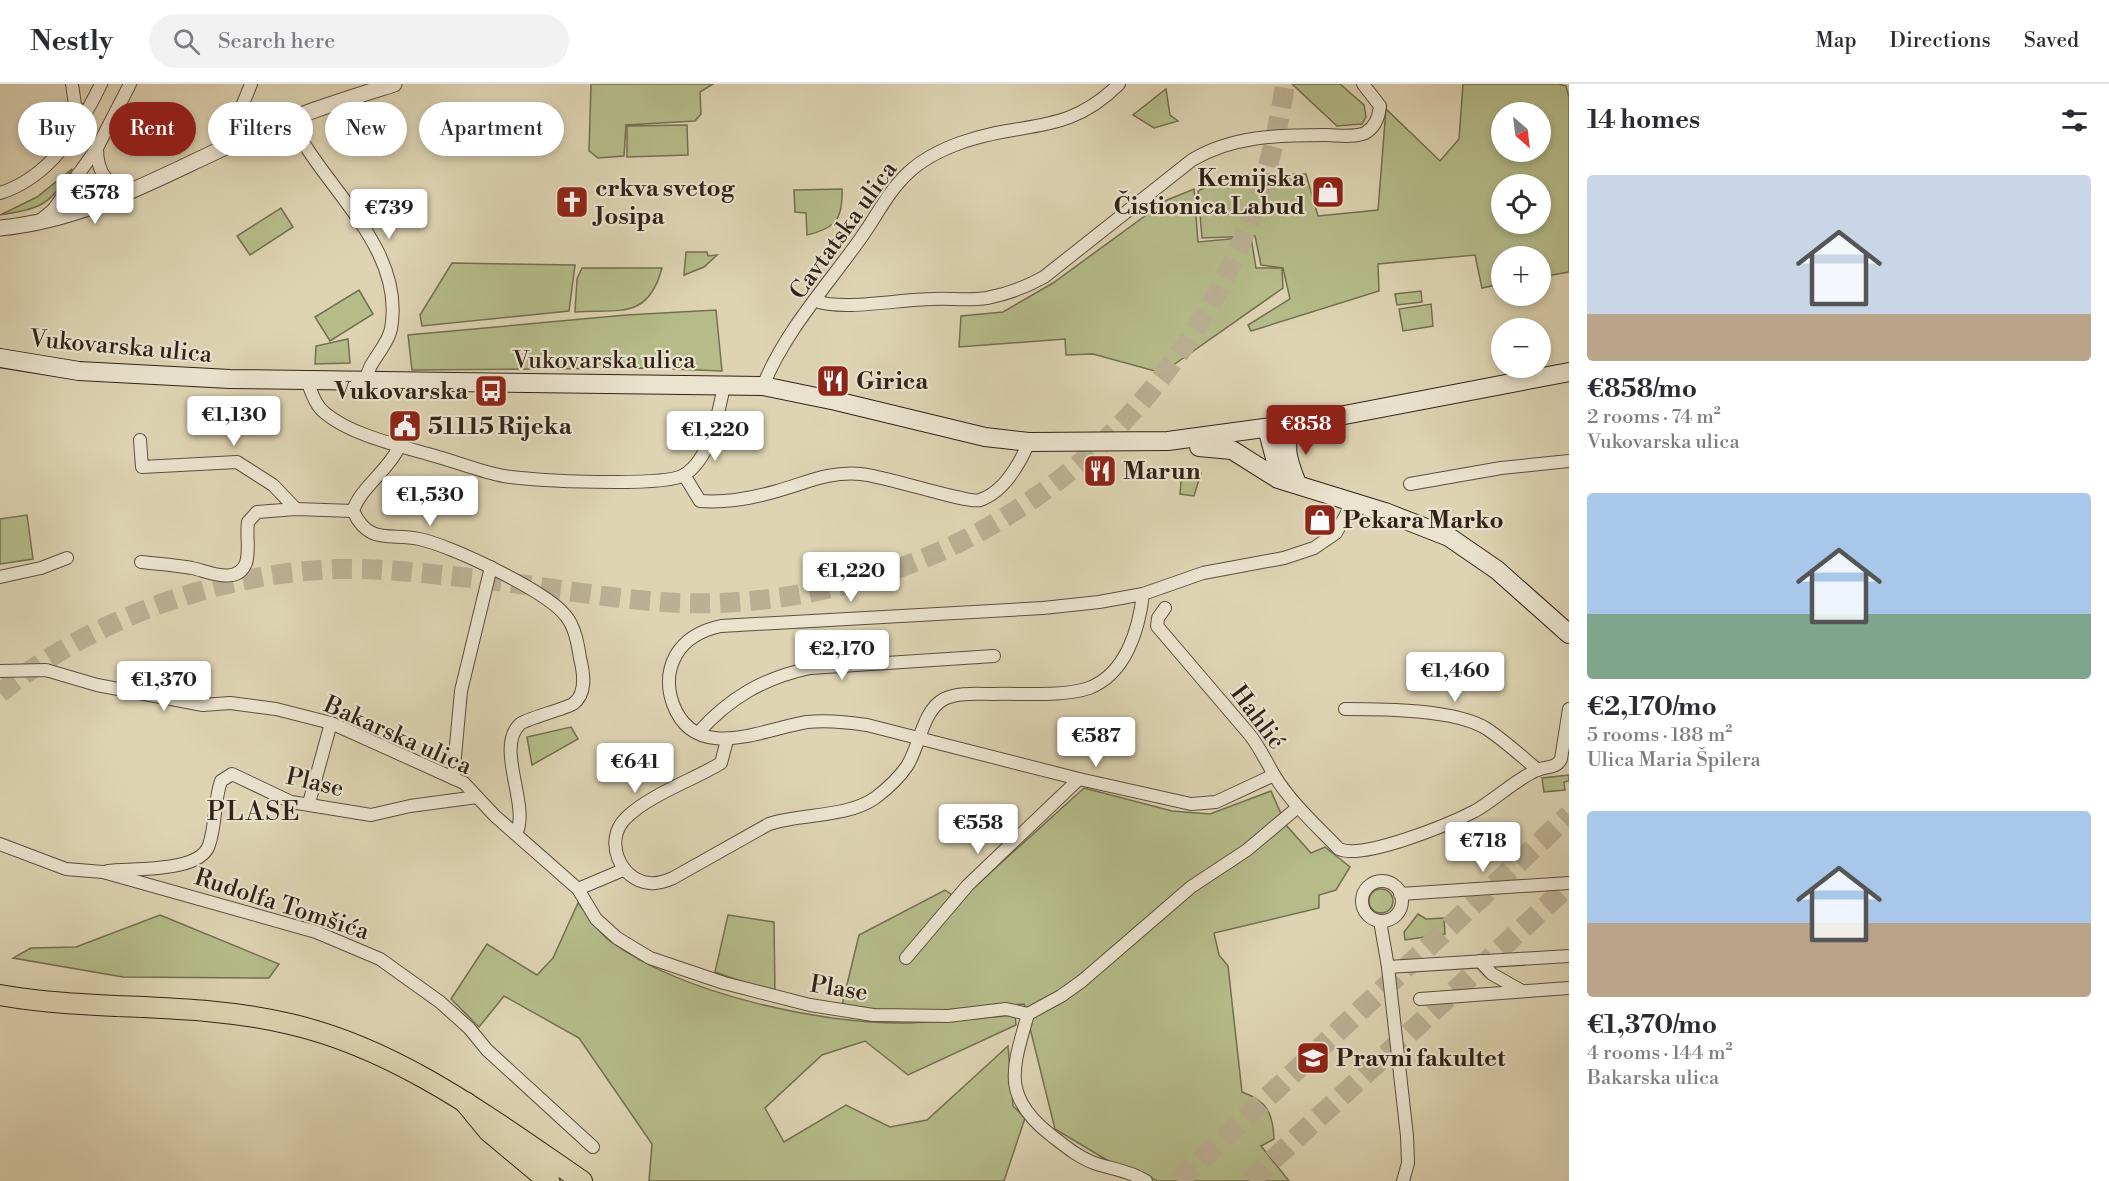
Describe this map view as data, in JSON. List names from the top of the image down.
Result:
{
  "streets": {
    "main road": ["Vukovarska ulica"],
    "street": [
      "Cavtatska ulica",
      "Hahlić",
      "Bakarska ulica",
      "Plase",
      "Rudolfa Tomšića"
    ]
  },
  "crossings": [
    ["Cavtatska ulica", "Vukovarska ulica"],
    ["Bakarska ulica", "Plase"],
    ["Plase", "Rudolfa Tomšića"]
  ],
  "districts": ["PLASE"],
  "places": {
    "shop": ["Kemijska Čistionica Labud", "Pekara Marko"],
    "church": ["crkva svetog Josipa"],
    "restaurant": ["Girica", "Marun"],
    "bus stop": ["Vukovarska"],
    "public building": ["51115 Rijeka"],
    "school or university": ["Pravni fakultet"]
  },
  "north": "bottom right",
  "page": {
    "header": "Nestly",
    "search": "Search here",
    "nav": ["Map", "Directions", "Saved"],
    "heading": "14 homes",
    "map_buttons": ["+", "−"],
    "chip": [
      "Buy",
      "Rent",
      "Filters",
      "New",
      "Apartment"
    ],
    "list": [
      {
        "name": "€858/mo",
        "note": "2 rooms · 74 m² · Vukovarska ulica"
      },
      {
        "name": "€2,170/mo",
        "note": "5 rooms · 188 m² · Ulica Maria Špilera"
      },
      {
        "name": "€1,370/mo",
        "note": "4 rooms · 144 m² · Bakarska ulica"
      }
    ],
    "price": [
      "€578",
      "€739",
      "€1,130",
      "€858",
      "€1,220",
      "€1,530",
      "€1,220",
      "€2,170",
      "€1,460",
      "€1,370",
      "€587",
      "€641",
      "€558",
      "€718"
    ]
  }
}
